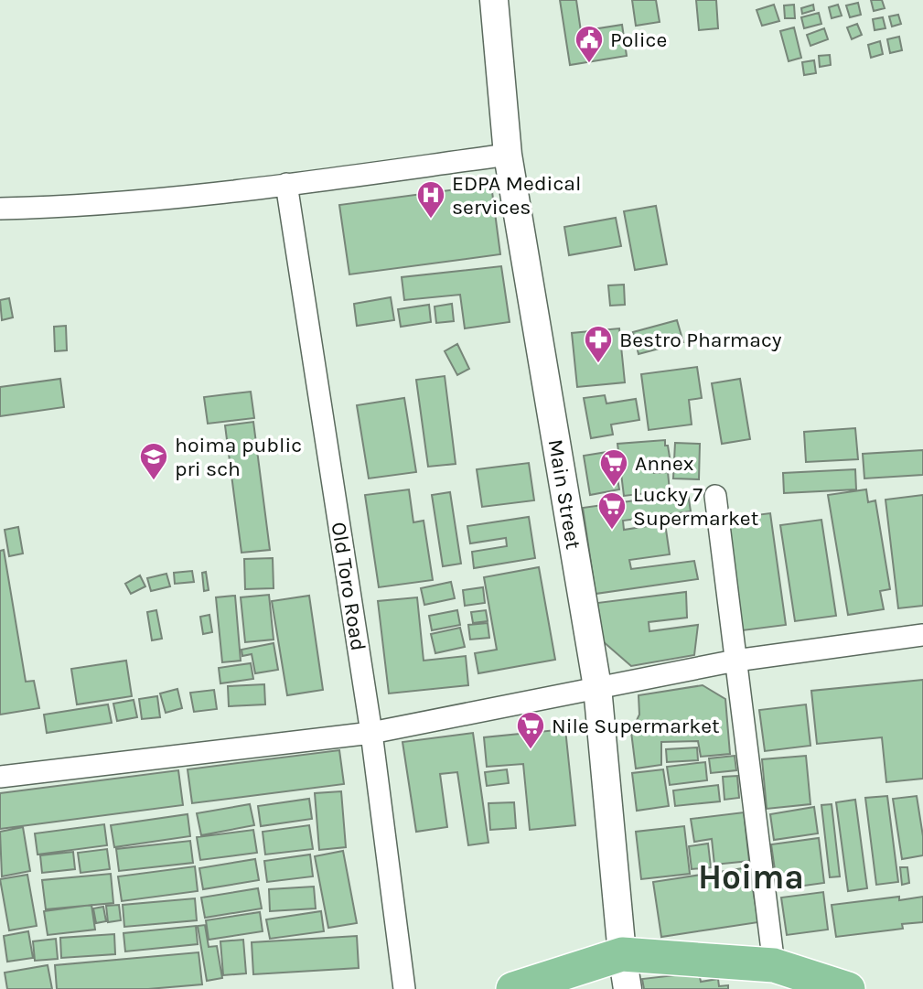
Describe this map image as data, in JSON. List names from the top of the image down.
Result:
{
  "streets": {
    "street": ["Main Street", "Old Toro Road"]
  },
  "districts": ["Hoima"],
  "places": {
    "public building": ["Police"],
    "hospital": ["EDPA Medical services"],
    "pharmacy": ["Bestro Pharmacy"],
    "school or university": ["hoima public pri sch"],
    "supermarket": ["Annex", "Lucky 7 Supermarket", "Nile Supermarket"]
  }
}
